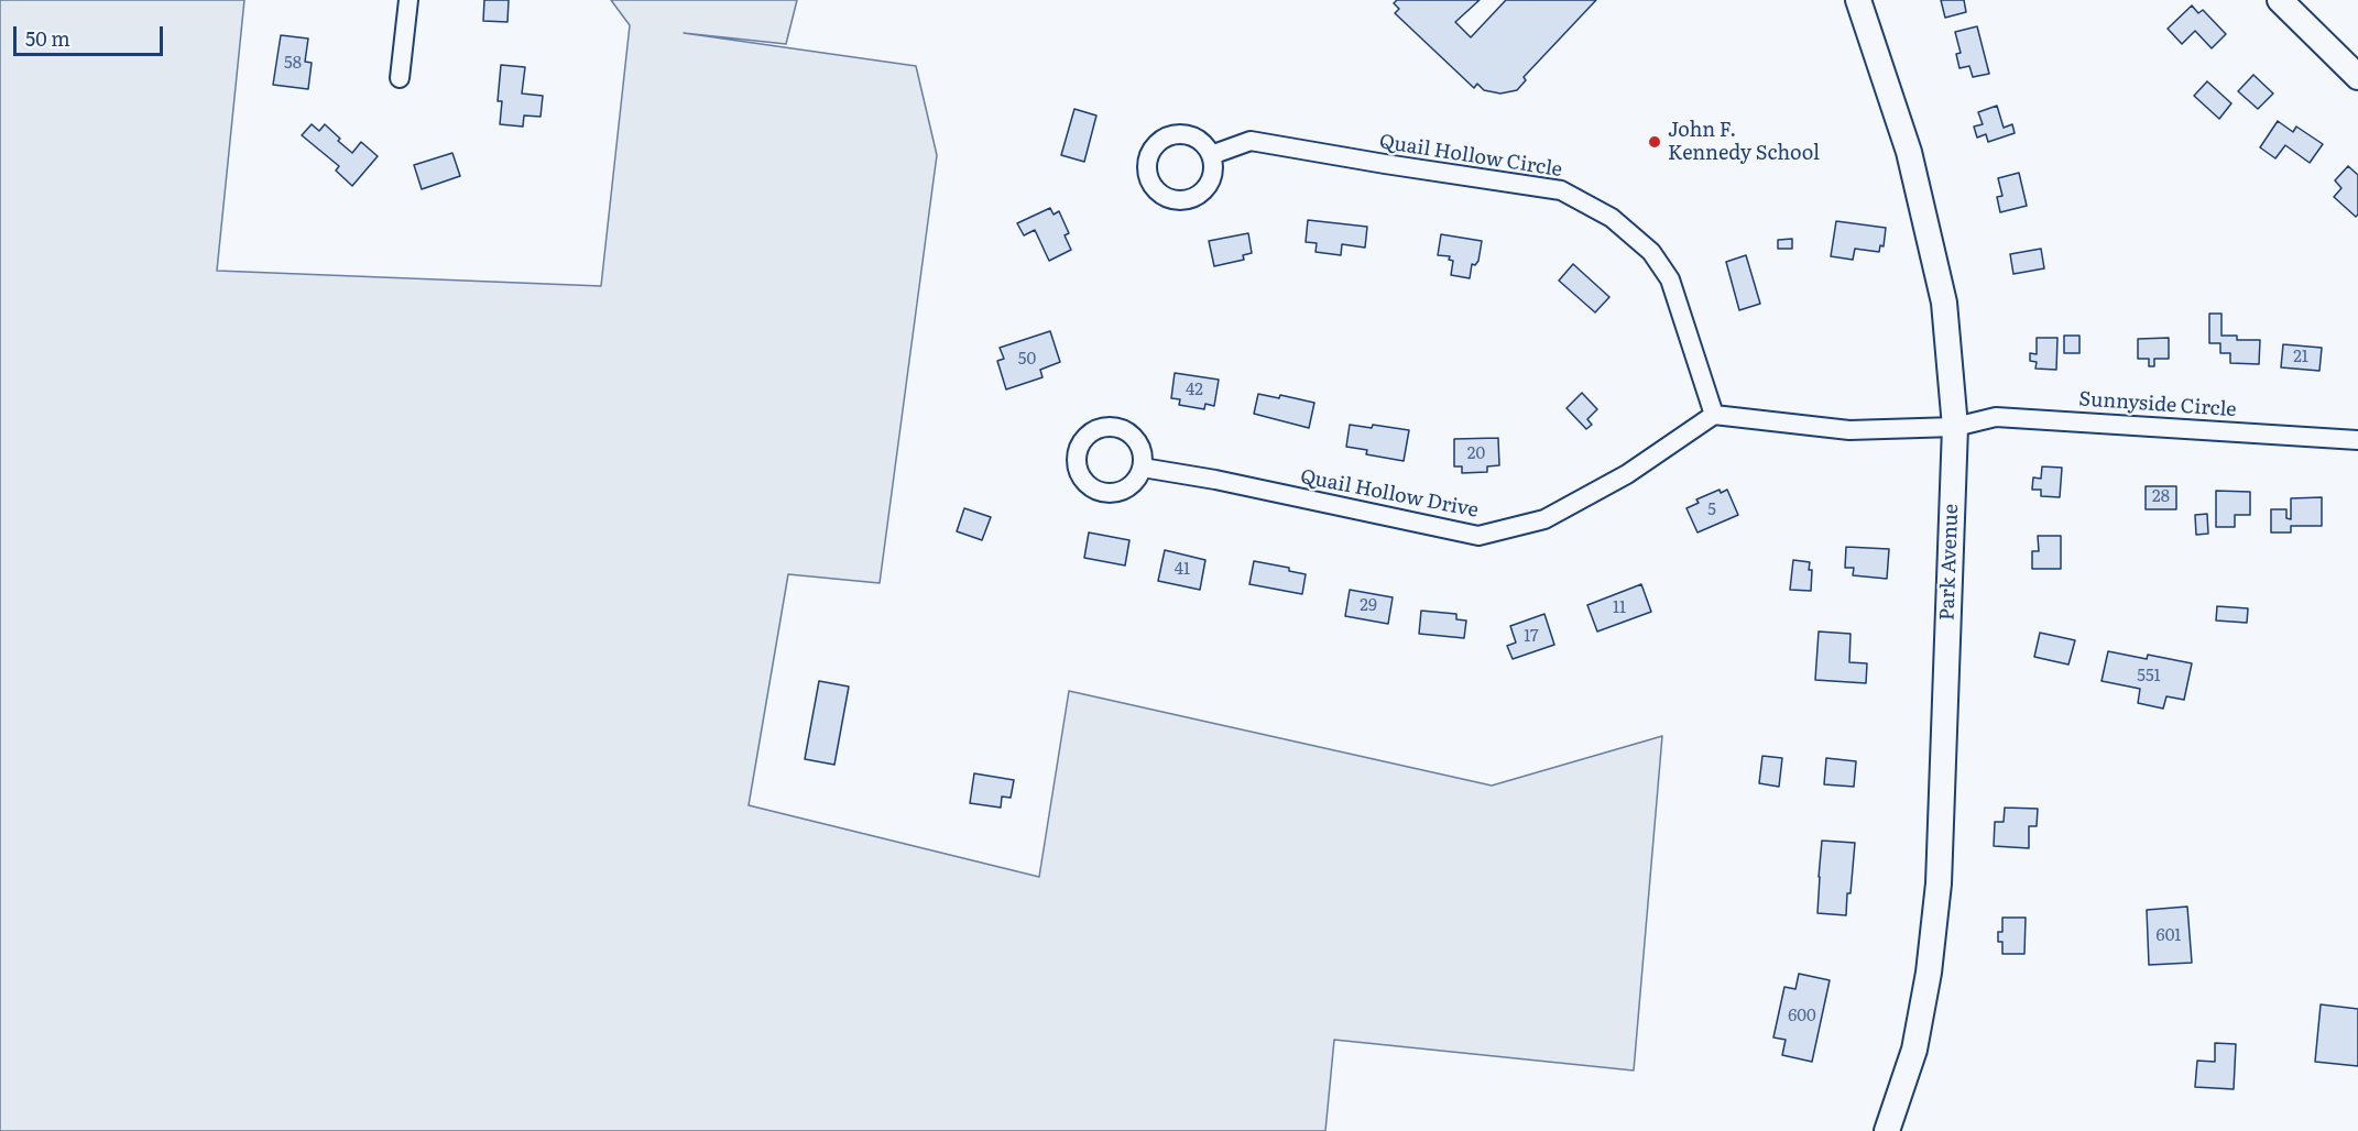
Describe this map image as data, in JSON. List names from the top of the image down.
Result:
{
  "streets": {
    "main road": ["Park Avenue"],
    "street": ["Quail Hollow Circle", "Sunnyside Circle", "Quail Hollow Drive"]
  },
  "crossings": [
    ["Quail Hollow Circle", "Quail Hollow Drive"],
    ["Sunnyside Circle", "Park Avenue"]
  ],
  "places": ["John F. Kennedy School"],
  "house_numbers": [
    "58",
    "21",
    "50",
    "42",
    "20",
    "28",
    "5",
    "41",
    "29",
    "11",
    "17",
    "551",
    "601",
    "600"
  ],
  "scale_bar": "50 m"
}
